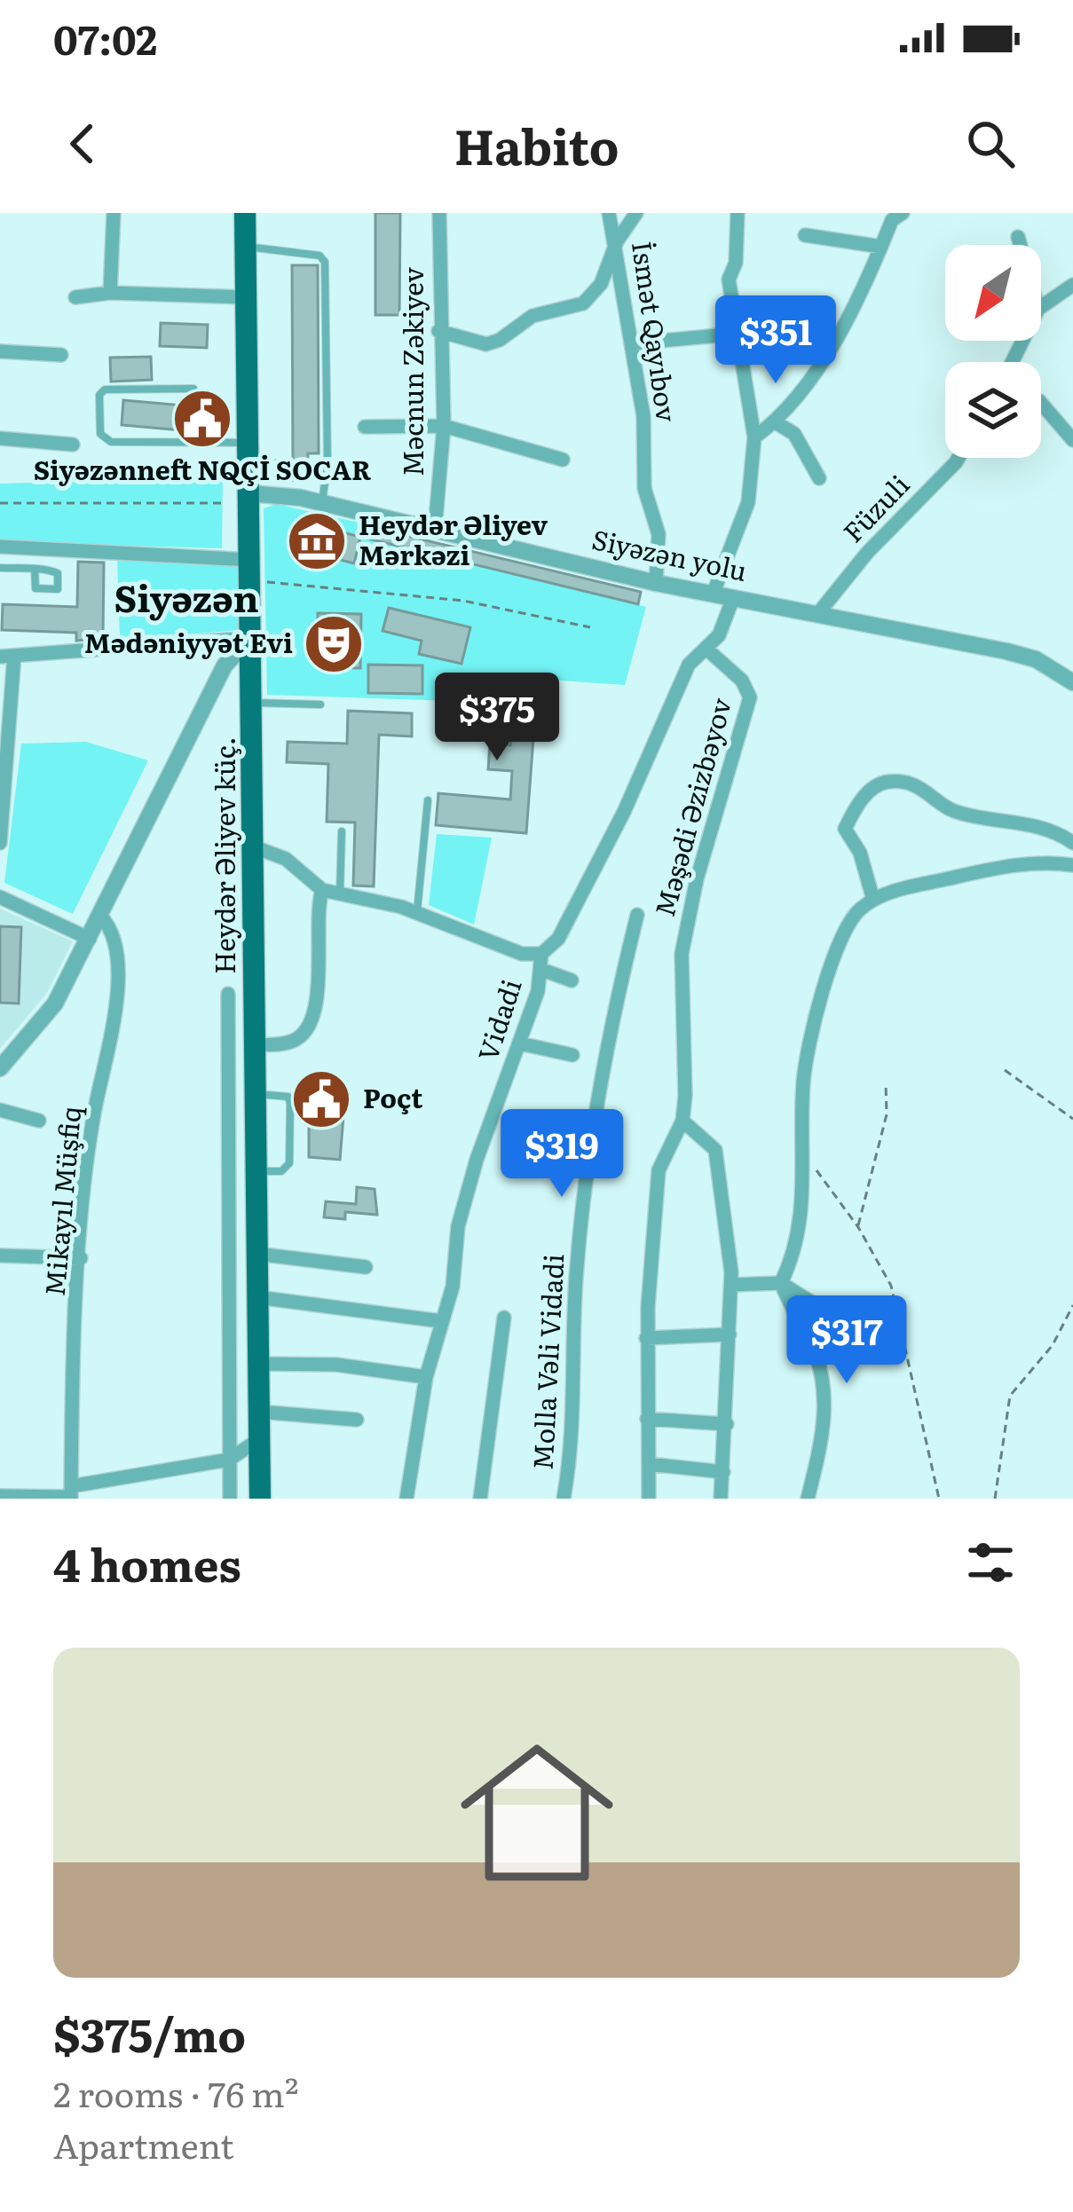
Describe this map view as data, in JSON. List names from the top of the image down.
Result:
{
  "streets": {
    "main road": ["Heydər Əliyev küç."],
    "street": [
      "İsmət Qayıbov",
      "Məcnun Zəkiyev",
      "Füzuli",
      "Siyəzən yolu",
      "Məşədi Əzizbəyov",
      "Vidadi",
      "Mikayıl Müşfiq",
      "Molla Vəli Vidadi"
    ]
  },
  "crossings": [
    ["İsmət Qayıbov", "Siyəzən yolu"],
    ["Məcnun Zəkiyev", "Siyəzən yolu"],
    ["Füzuli", "Siyəzən yolu"],
    ["Siyəzən yolu", "Heydər Əliyev küç."],
    ["Siyəzən yolu", "Vidadi"],
    ["Məşədi Əzizbəyov", "Vidadi"]
  ],
  "districts": ["Siyəzən"],
  "places": {
    "public building": ["Siyəzənneft NQÇİ SOCAR", "Poçt"],
    "museum": ["Heydər Əliyev Mərkəzi"],
    "theatre": ["Mədəniyyət Evi"]
  },
  "north": "bottom left",
  "page": {
    "status": "07:02",
    "header": "Habito",
    "price": [
      "$351",
      "$375",
      "$319",
      "$317"
    ],
    "heading": "4 homes",
    "list": [
      {
        "name": "$375/mo",
        "note": "2 rooms · 76 m² · Apartment"
      }
    ]
  }
}
